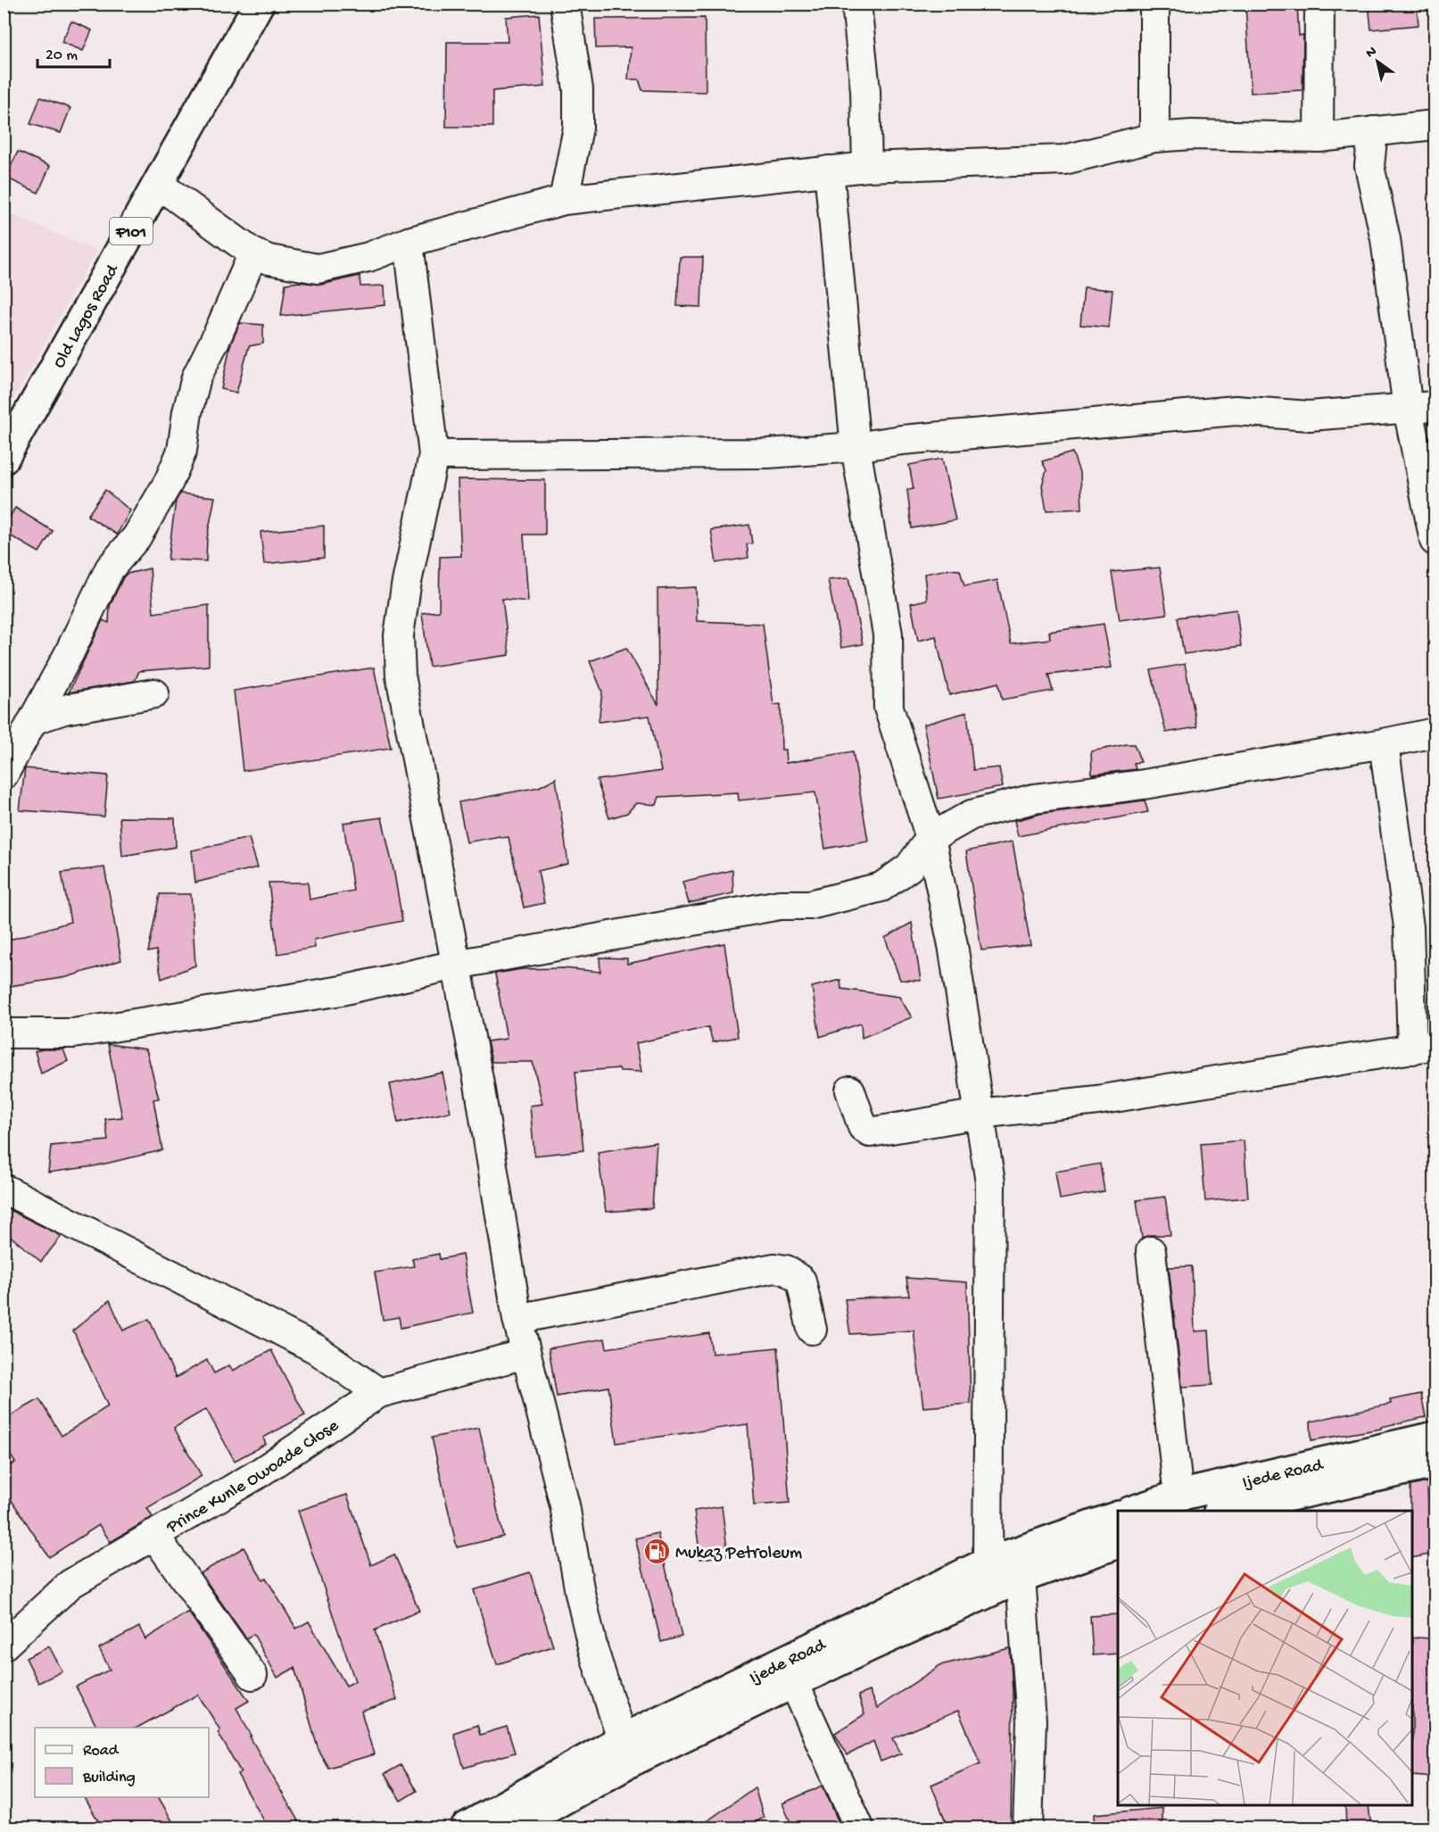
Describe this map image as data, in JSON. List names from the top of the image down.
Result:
{
  "streets": {
    "main road": ["F101", "Old Lagos Road", "Ijede Road"],
    "street": ["Prince Kunle Owoade Close"]
  },
  "places": {
    "fuel station": ["Mukaz Petroleum"]
  },
  "legend": ["Road", "Building"],
  "scale_bar": "20 m",
  "north": "top left"
}
